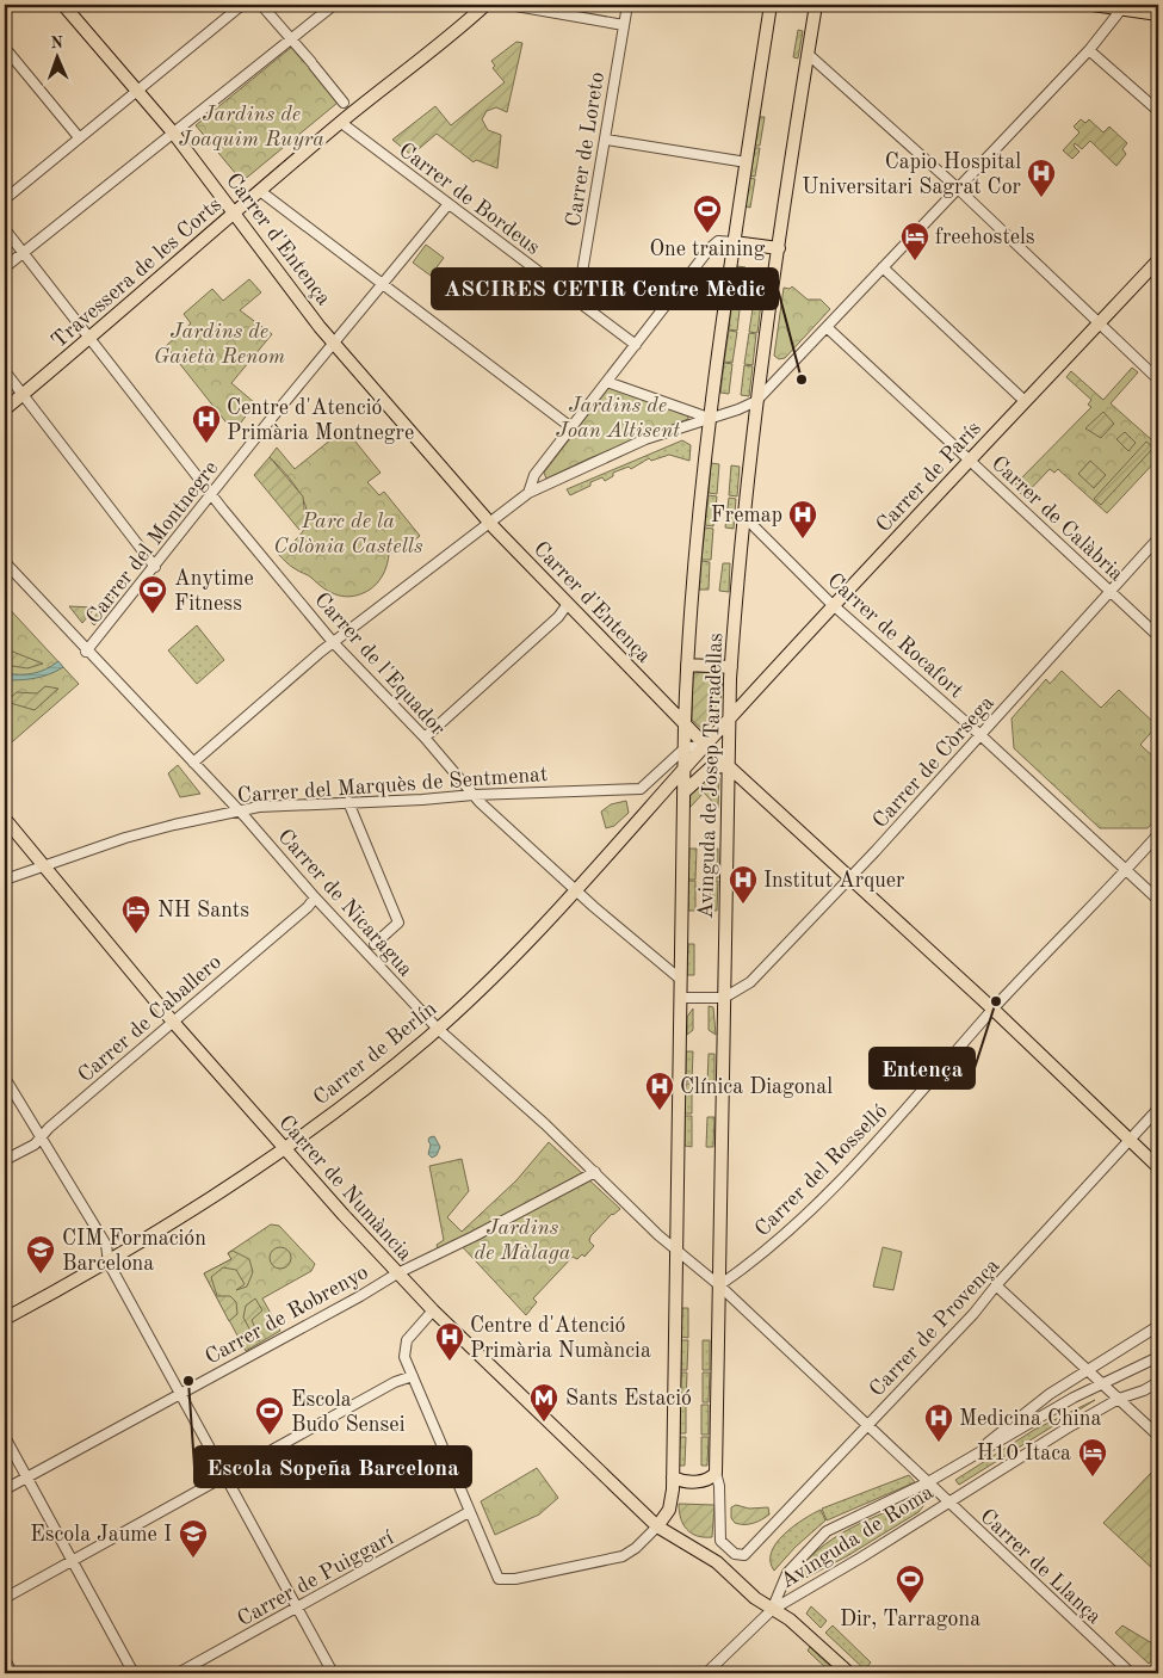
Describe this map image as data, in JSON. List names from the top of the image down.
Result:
{
  "streets": {
    "main road": [
      "Carrer d'Entença",
      "Travessera de les Corts",
      "Carrer de París",
      "Avinguda de Josep Tarradellas",
      "Carrer de Berlín",
      "Carrer de Numància"
    ],
    "street": [
      "Carrer de Loreto",
      "Carrer de Bordeus",
      "Carrer de Calàbria",
      "Carrer del Montnegre",
      "Carrer de Rocafort",
      "Carrer de l'Equador",
      "Carrer de Còrsega",
      "Carrer del Marquès de Sentmenat",
      "Carrer de Nicaragua",
      "Carrer de Caballero",
      "Carrer del Rosselló",
      "Carrer de Robrenyo",
      "Carrer de Provença",
      "Avinguda de Roma",
      "Carrer de Llança",
      "Carrer de Puiggarí"
    ]
  },
  "crossings": [
    ["Carrer de Loreto", "Carrer de Bordeus"],
    ["Carrer de Bordeus", "Travessera de les Corts"],
    ["Carrer de Bordeus", "Carrer del Montnegre"],
    ["Carrer d'Entença", "Travessera de les Corts"],
    ["Carrer d'Entença", "Carrer del Montnegre"],
    ["Carrer d'Entença", "Carrer de Còrsega"],
    ["Carrer d'Entença", "Avinguda de Josep Tarradellas"],
    ["Carrer d'Entença", "Carrer del Rosselló"],
    ["Carrer d'Entença", "Carrer de Provença"],
    ["Travessera de les Corts", "Carrer de l'Equador"],
    ["Carrer de París", "Carrer de Calàbria"],
    ["Carrer de París", "Carrer de Rocafort"],
    ["Carrer de París", "Avinguda de Josep Tarradellas"],
    ["Carrer de Calàbria", "Carrer de Còrsega"],
    ["Carrer del Montnegre", "Carrer de l'Equador"],
    ["Carrer del Montnegre", "Carrer de Nicaragua"],
    ["Carrer de Rocafort", "Carrer de Còrsega"],
    ["Carrer de Rocafort", "Avinguda de Josep Tarradellas"],
    ["Carrer de Rocafort", "Carrer del Rosselló"],
    ["Carrer de l'Equador", "Avinguda de Josep Tarradellas"],
    ["Carrer de l'Equador", "Carrer del Marquès de Sentmenat"],
    ["Carrer de l'Equador", "Carrer de Berlín"],
    ["Carrer de Còrsega", "Avinguda de Josep Tarradellas"],
    ["Avinguda de Josep Tarradellas", "Carrer de Nicaragua"],
    ["Avinguda de Josep Tarradellas", "Carrer de Berlín"],
    ["Avinguda de Josep Tarradellas", "Carrer del Rosselló"],
    ["Avinguda de Josep Tarradellas", "Carrer de Numància"],
    ["Avinguda de Josep Tarradellas", "Carrer de Provença"],
    ["Carrer del Marquès de Sentmenat", "Carrer de Nicaragua"],
    ["Carrer del Marquès de Sentmenat", "Carrer de Numància"],
    ["Carrer de Nicaragua", "Carrer de Caballero"],
    ["Carrer de Nicaragua", "Carrer de Berlín"],
    ["Carrer de Nicaragua", "Carrer del Rosselló"],
    ["Carrer de Nicaragua", "Carrer de Robrenyo"],
    ["Carrer de Caballero", "Carrer de Numància"],
    ["Carrer de Berlín", "Carrer de Numància"],
    ["Carrer de Numància", "Carrer de Robrenyo"],
    ["Carrer de Numància", "Avinguda de Roma"],
    ["Avinguda de Roma", "Carrer de Llança"]
  ],
  "parks": [
    "Jardins de Joaquim Ruyra",
    "Jardins de Gaietà Renom",
    "Jardins de Joan Altisent",
    "Parc de la Colònia Castells",
    "Jardins de Màlaga"
  ],
  "places": {
    "hospital": [
      "Capio Hospital Universitari Sagrat Cor",
      "Centre d'Atenció Primària Montnegre",
      "Fremap",
      "Institut Arquer",
      "Clínica Diagonal",
      "Centre d'Atenció Primària Numància",
      "Medicina China"
    ],
    "sports": [
      "One training",
      "Anytime Fitness",
      "Escola Budo Sensei",
      "Dir, Tarragona"
    ],
    "hotel": ["freehostels", "NH Sants", "H10 Itaca"],
    "other": ["ASCIRES CETIR Centre Mèdic", "Entença", "Escola Sopeña Barcelona"],
    "school or university": ["CIM Formación Barcelona", "Escola Jaume I"],
    "metro station": ["Sants Estació"]
  },
  "north": "top"
}
